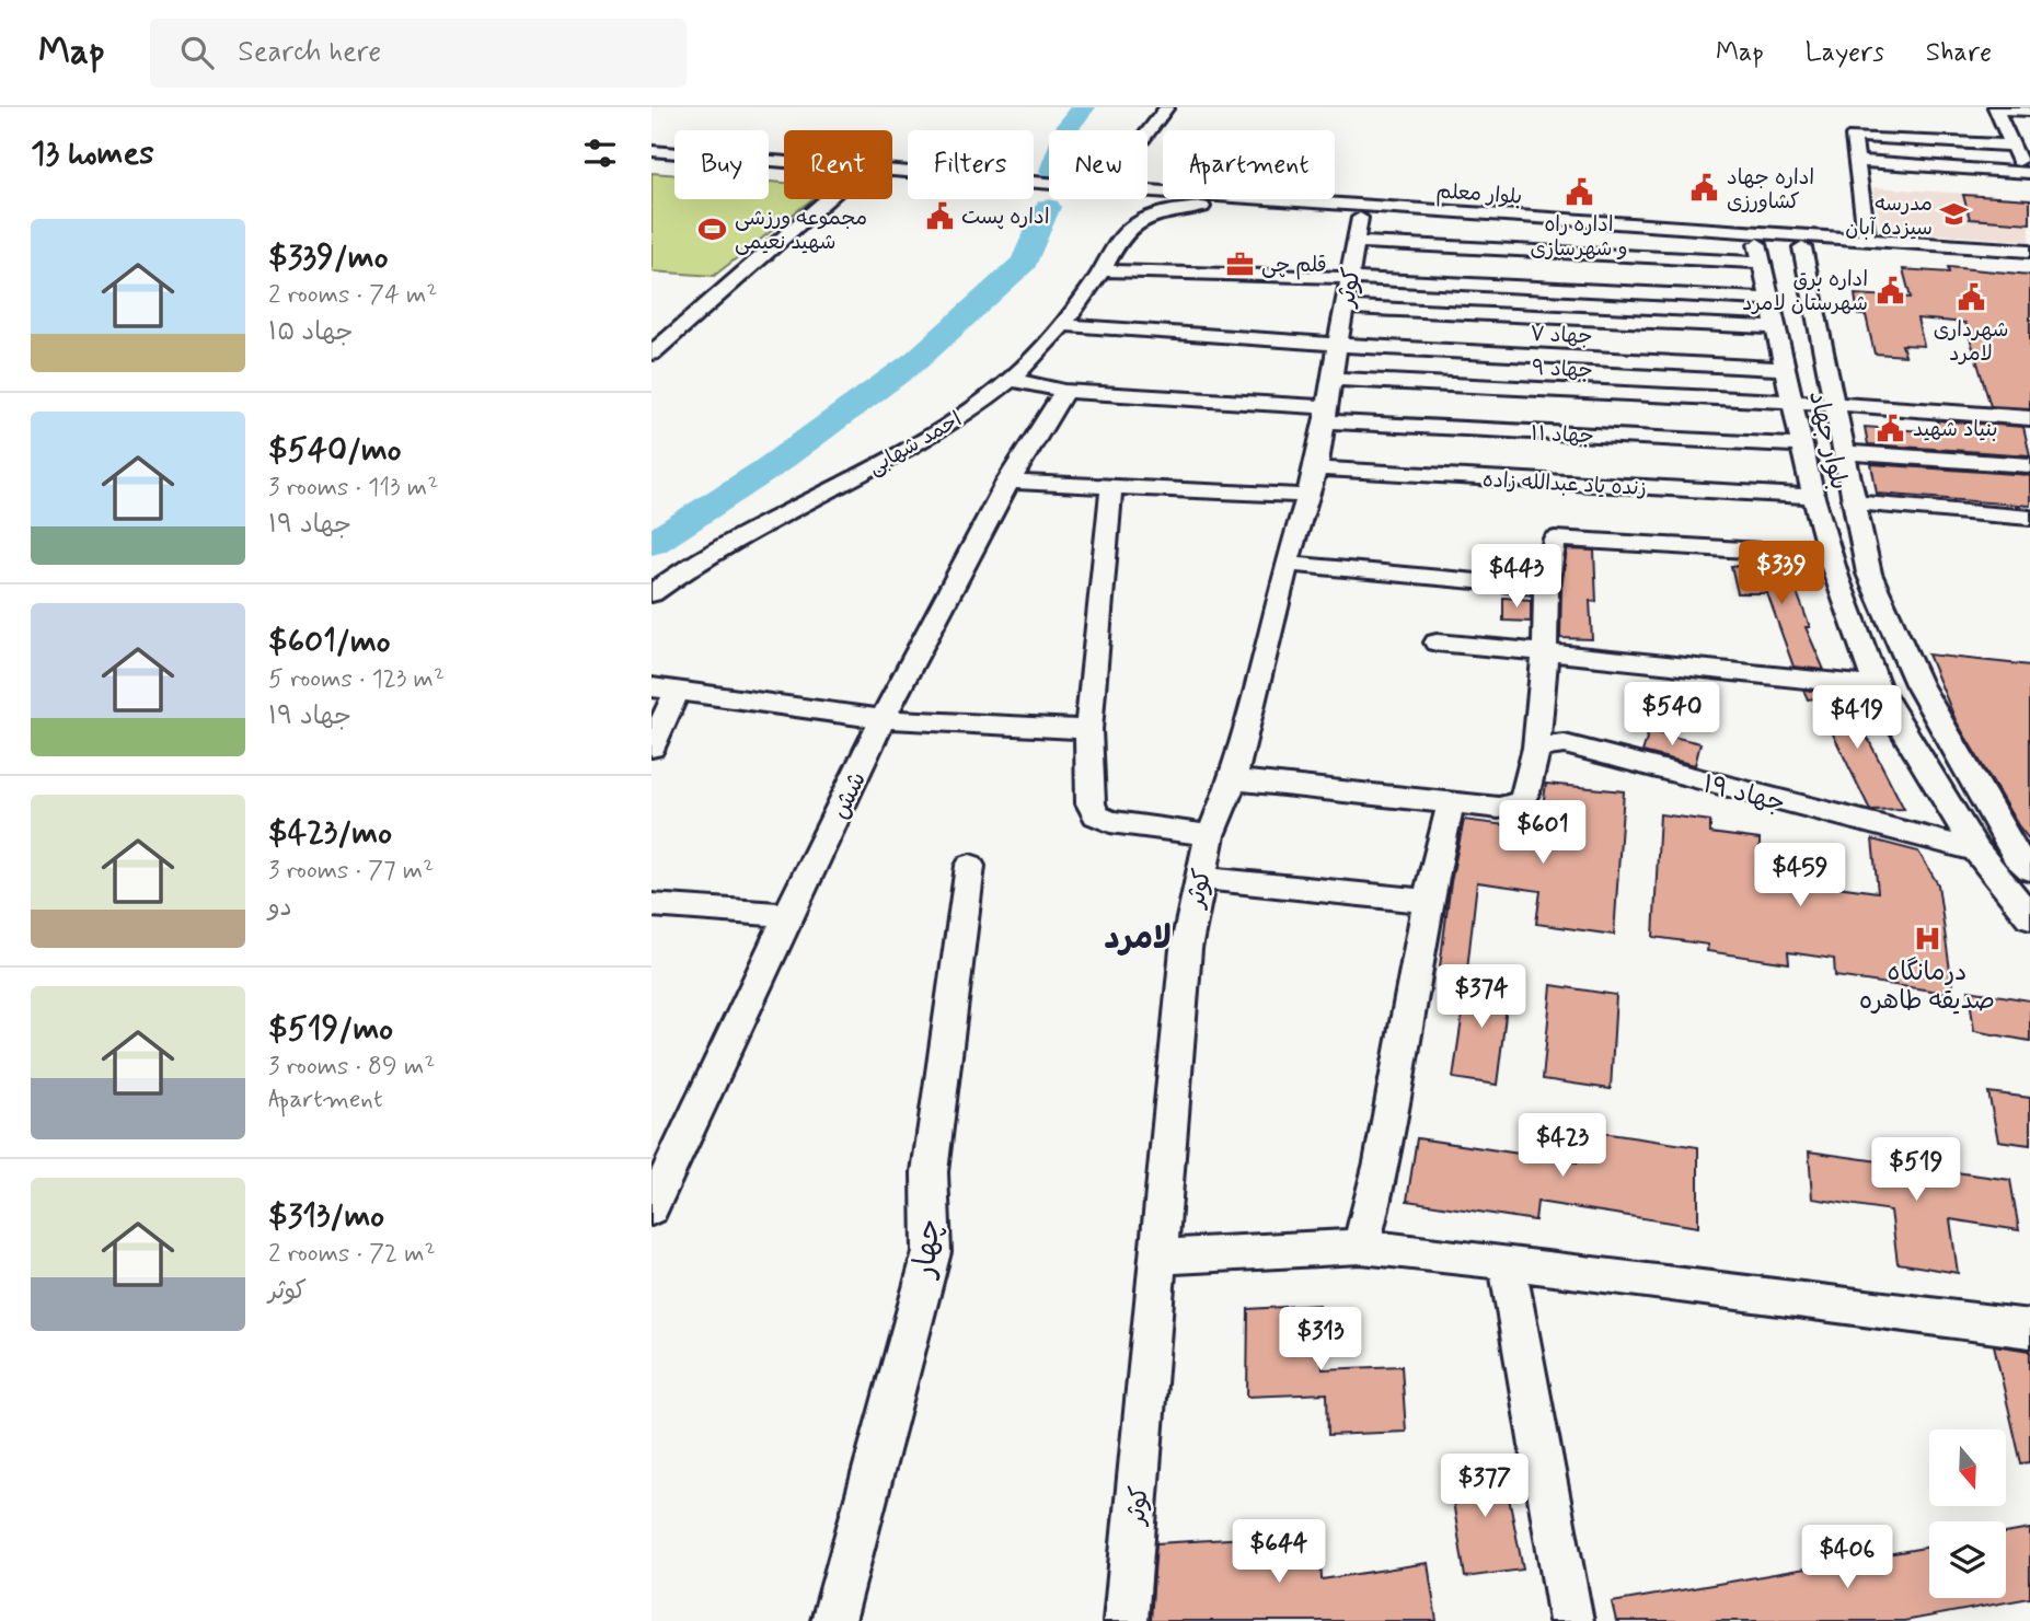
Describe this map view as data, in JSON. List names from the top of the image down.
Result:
{
  "streets": {
    "street": [
      "بلوار معلم",
      "کوثر",
      "جهاد ۷",
      "جهاد ۹",
      "جهاد ۱۱",
      "بلوار جهاد",
      "احمد شهابی",
      "زنده یاد عبدالله زاده",
      "جهاد ۱۹",
      "شش",
      "چهار"
    ]
  },
  "crossings": [
    ["بلوار معلم", "کوثر"],
    ["بلوار معلم", "بلوار جهاد"],
    ["بلوار معلم", "احمد شهابی"],
    ["کوثر", "جهاد ۷"],
    ["کوثر", "جهاد ۹"],
    ["کوثر", "جهاد ۱۱"],
    ["کوثر", "زنده یاد عبدالله زاده"],
    ["جهاد ۷", "بلوار جهاد"],
    ["جهاد ۷", "احمد شهابی"],
    ["جهاد ۹", "جهاد ۱۱"],
    ["جهاد ۹", "بلوار جهاد"],
    ["جهاد ۱۱", "بلوار جهاد"],
    ["بلوار جهاد", "زنده یاد عبدالله زاده"],
    ["بلوار جهاد", "جهاد ۱۹"]
  ],
  "districts": ["لامرد"],
  "places": {
    "public building": [
      "اداره جهاد کشاورزی",
      "اداره راه و شهرسازی",
      "اداره پست",
      "اداره برق شهرستان لامرد",
      "شهرداری لامرد",
      "بنیاد شهید"
    ],
    "school or university": ["مدرسه سیزده آبان"],
    "sports": ["مجموعه ورزشی شهید نعیمی"],
    "office": ["قلم چی"],
    "hospital": ["درمانگاه صدیقه طاهره"]
  },
  "north": "bottom",
  "page": {
    "header": "Map",
    "search": "Search here",
    "nav": ["Map", "Layers", "Share"],
    "heading": "13 homes",
    "chip": [
      "Buy",
      "Rent",
      "Filters",
      "New",
      "Apartment"
    ],
    "list": [
      {
        "name": "$339/mo",
        "note": "2 rooms · 74 m² · جهاد ۱۵"
      },
      {
        "name": "$540/mo",
        "note": "3 rooms · 113 m² · جهاد ۱۹"
      },
      {
        "name": "$601/mo",
        "note": "5 rooms · 123 m² · جهاد ۱۹"
      },
      {
        "name": "$423/mo",
        "note": "3 rooms · 77 m² · دو"
      },
      {
        "name": "$519/mo",
        "note": "3 rooms · 89 m² · Apartment"
      },
      {
        "name": "$313/mo",
        "note": "2 rooms · 72 m² · کوثر"
      }
    ],
    "price": [
      "$339",
      "$443",
      "$540",
      "$419",
      "$601",
      "$459",
      "$374",
      "$423",
      "$519",
      "$313",
      "$377",
      "$644",
      "$406"
    ]
  }
}
